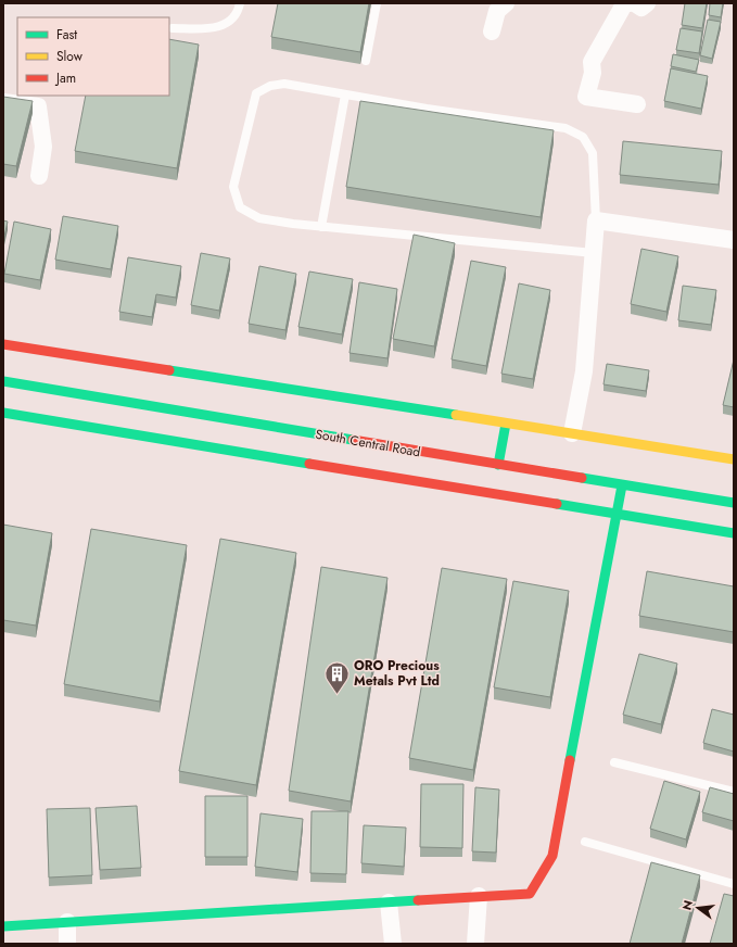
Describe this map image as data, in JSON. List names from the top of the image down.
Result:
{
  "streets": {
    "street": ["South Central Road"]
  },
  "places": {
    "building": ["ORO Precious Metals Pvt Ltd"]
  },
  "legend": ["Fast", "Slow", "Jam"],
  "north": "left"
}
